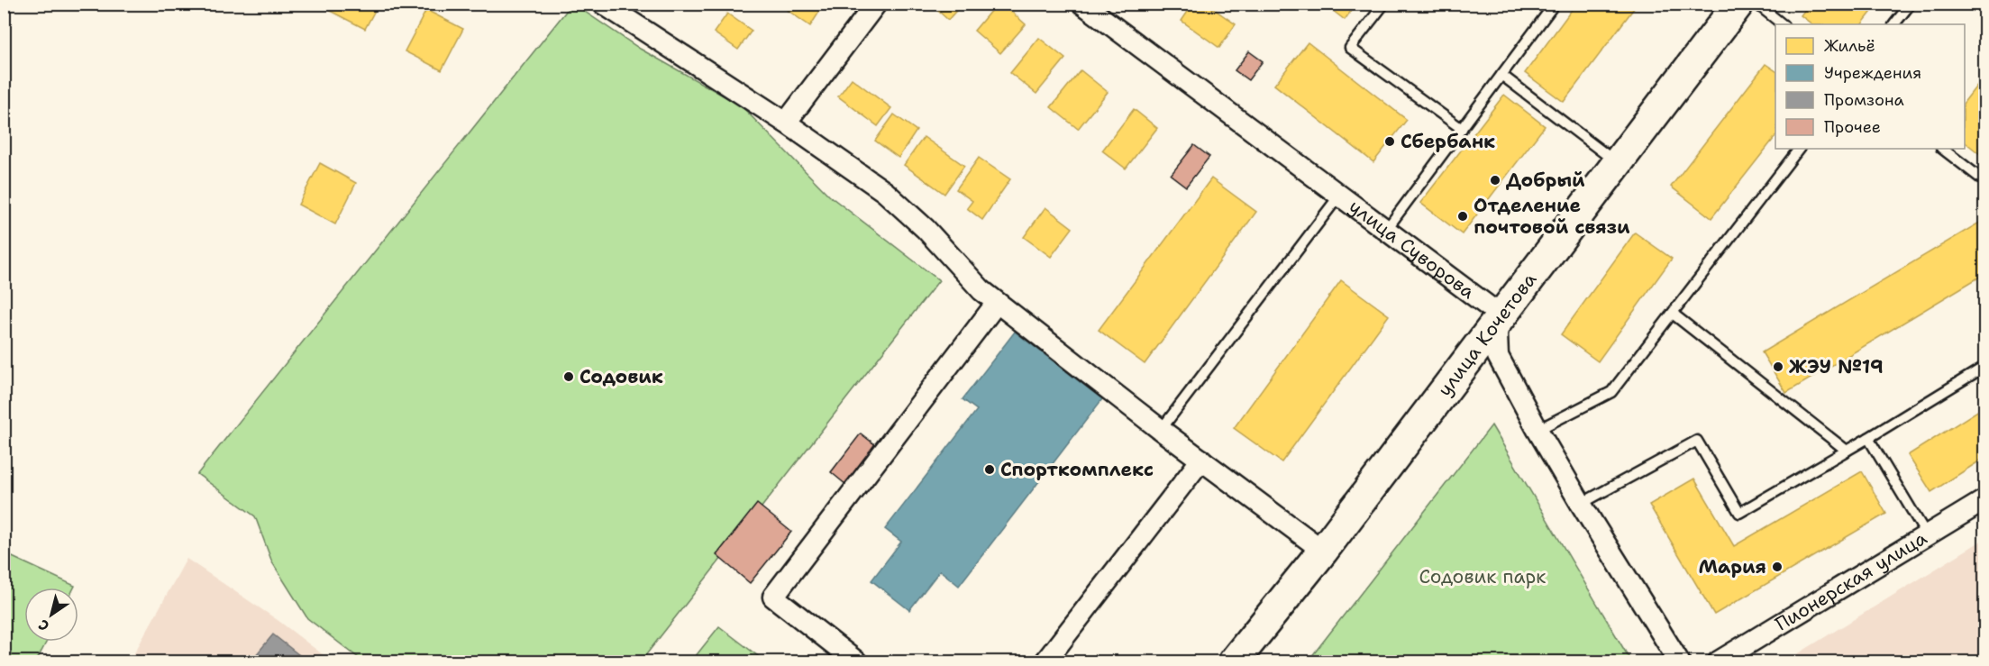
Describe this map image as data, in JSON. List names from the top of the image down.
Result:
{
  "streets": {
    "main road": ["улица Кочетова"],
    "street": ["улица Суворова", "Пионерская улица"]
  },
  "crossings": [
    ["улица Суворова", "улица Кочетова"]
  ],
  "parks": ["Содовик парк"],
  "places": [
    "Сбербанк",
    "Добрый",
    "Отделение почтовой связи",
    "ЖЭУ №19",
    "Содовик",
    "Спорткомплекс",
    "Мария"
  ],
  "legend": [
    "Жильё",
    "Учреждения",
    "Промзона",
    "Прочее"
  ],
  "north": "bottom left"
}
